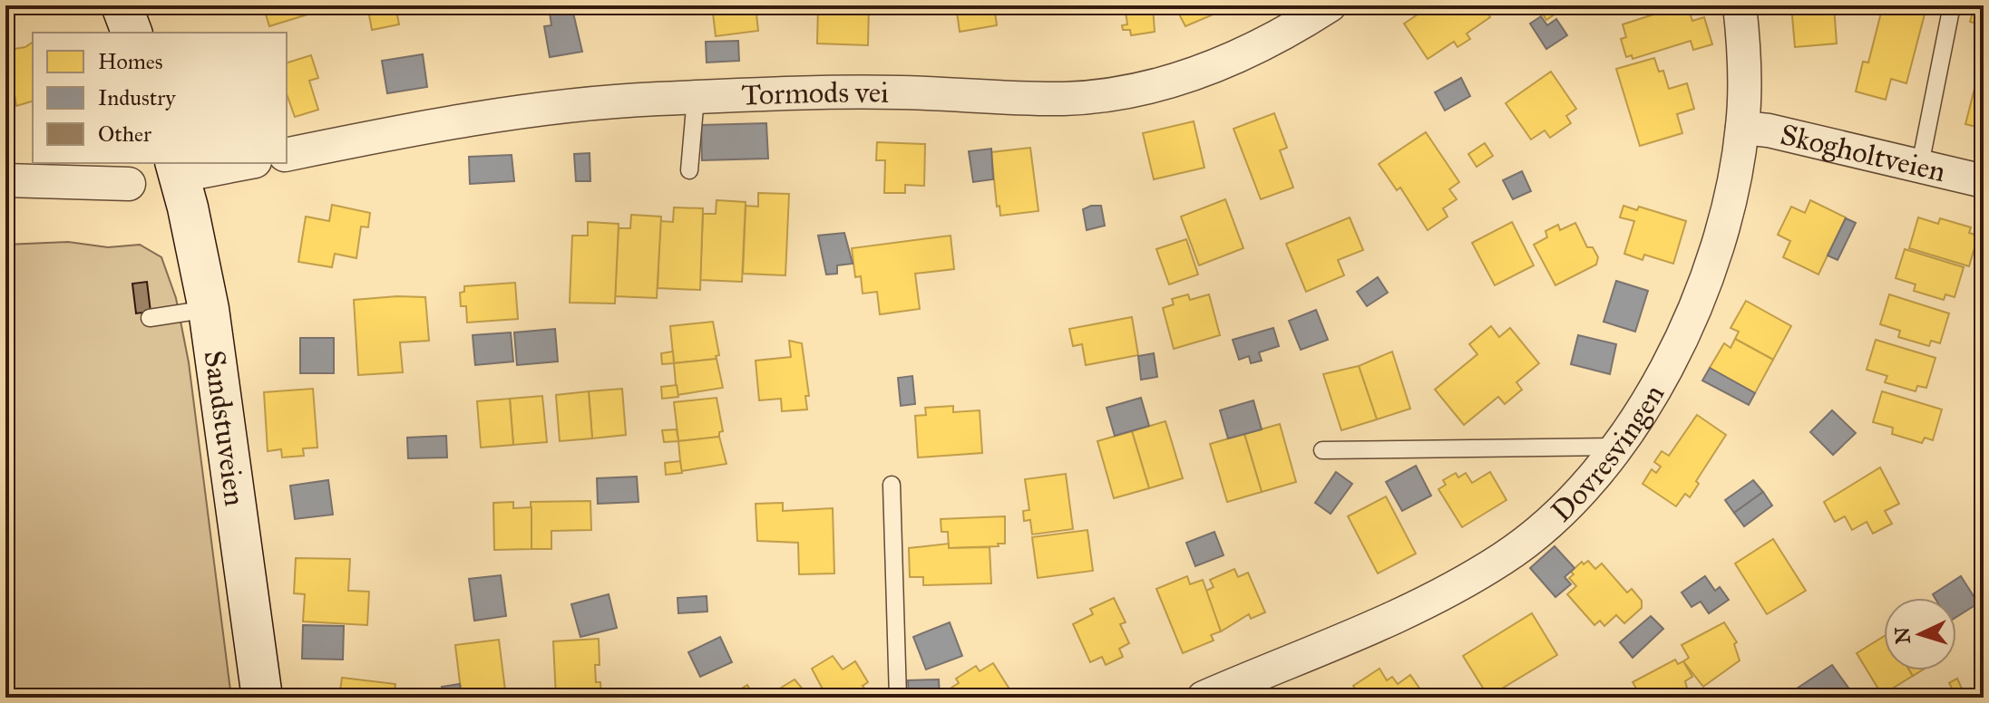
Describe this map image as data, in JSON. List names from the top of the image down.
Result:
{
  "streets": {
    "street": [
      "Tormods vei",
      "Skogholtveien",
      "Sandstuveien",
      "Dovresvingen"
    ]
  },
  "crossings": [
    ["Skogholtveien", "Dovresvingen"]
  ],
  "legend": ["Homes", "Industry", "Other"],
  "north": "left"
}
